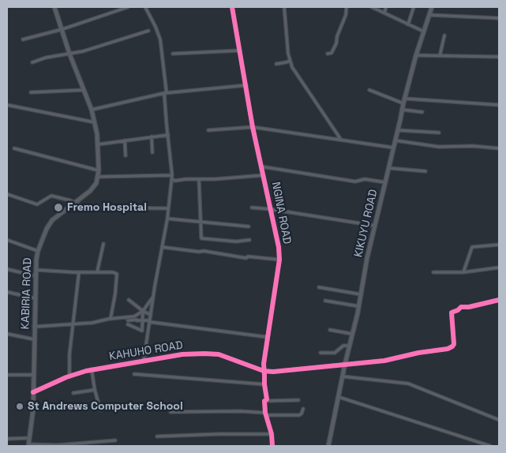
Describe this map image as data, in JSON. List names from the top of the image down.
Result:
{
  "streets": {
    "main road": ["KIKUYU ROAD", "KABIRIA ROAD"],
    "street": ["NGINA ROAD", "KAHUHO ROAD"]
  },
  "crossings": [
    ["NGINA ROAD", "KAHUHO ROAD"],
    ["KABIRIA ROAD", "KAHUHO ROAD"]
  ],
  "places": ["Fremo Hospital", "St Andrews Computer School"]
}
